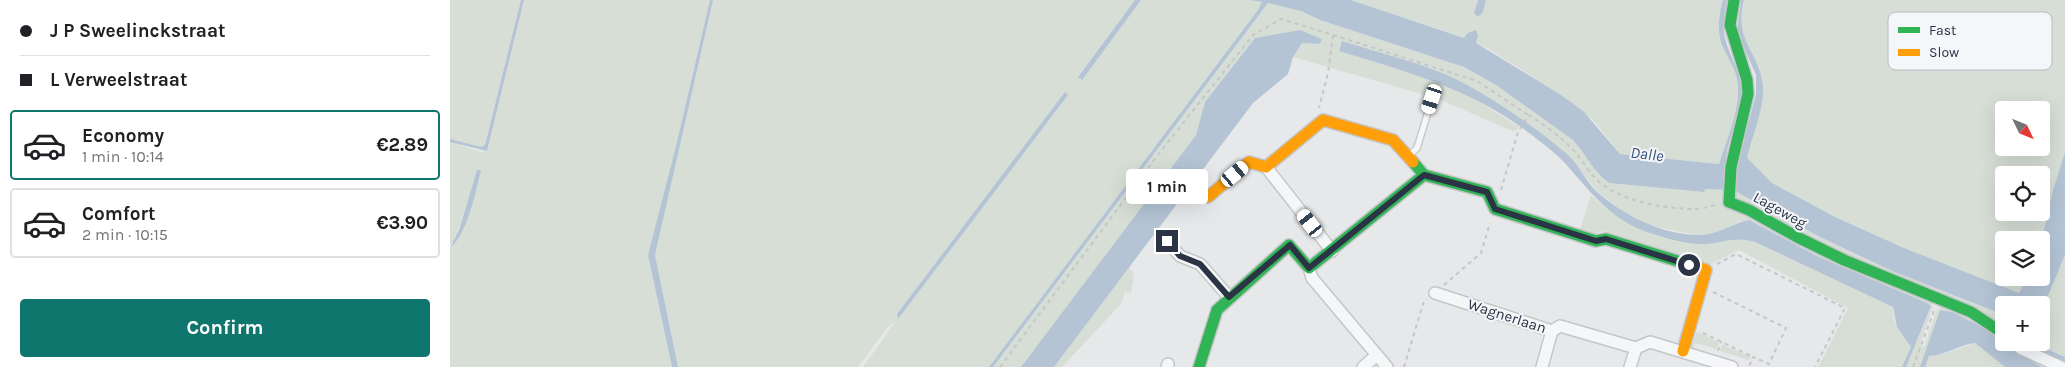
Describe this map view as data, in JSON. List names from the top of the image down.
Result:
{
  "streets": {
    "street": ["Lageweg", "Wagnerlaan"]
  },
  "water": ["Dalle"],
  "legend": ["Fast", "Slow"],
  "north": "bottom right",
  "page": {
    "banner": ["J P Sweelinckstraat", "L Verweelstraat"],
    "map_buttons": "+",
    "list": [
      {
        "name": "Economy",
        "note": "1 min · 10:14",
        "value": "€2.89"
      },
      {
        "name": "Comfort",
        "note": "2 min · 10:15",
        "value": "€3.90"
      }
    ],
    "bubble": "1 min",
    "buttons": "Confirm"
  }
}
